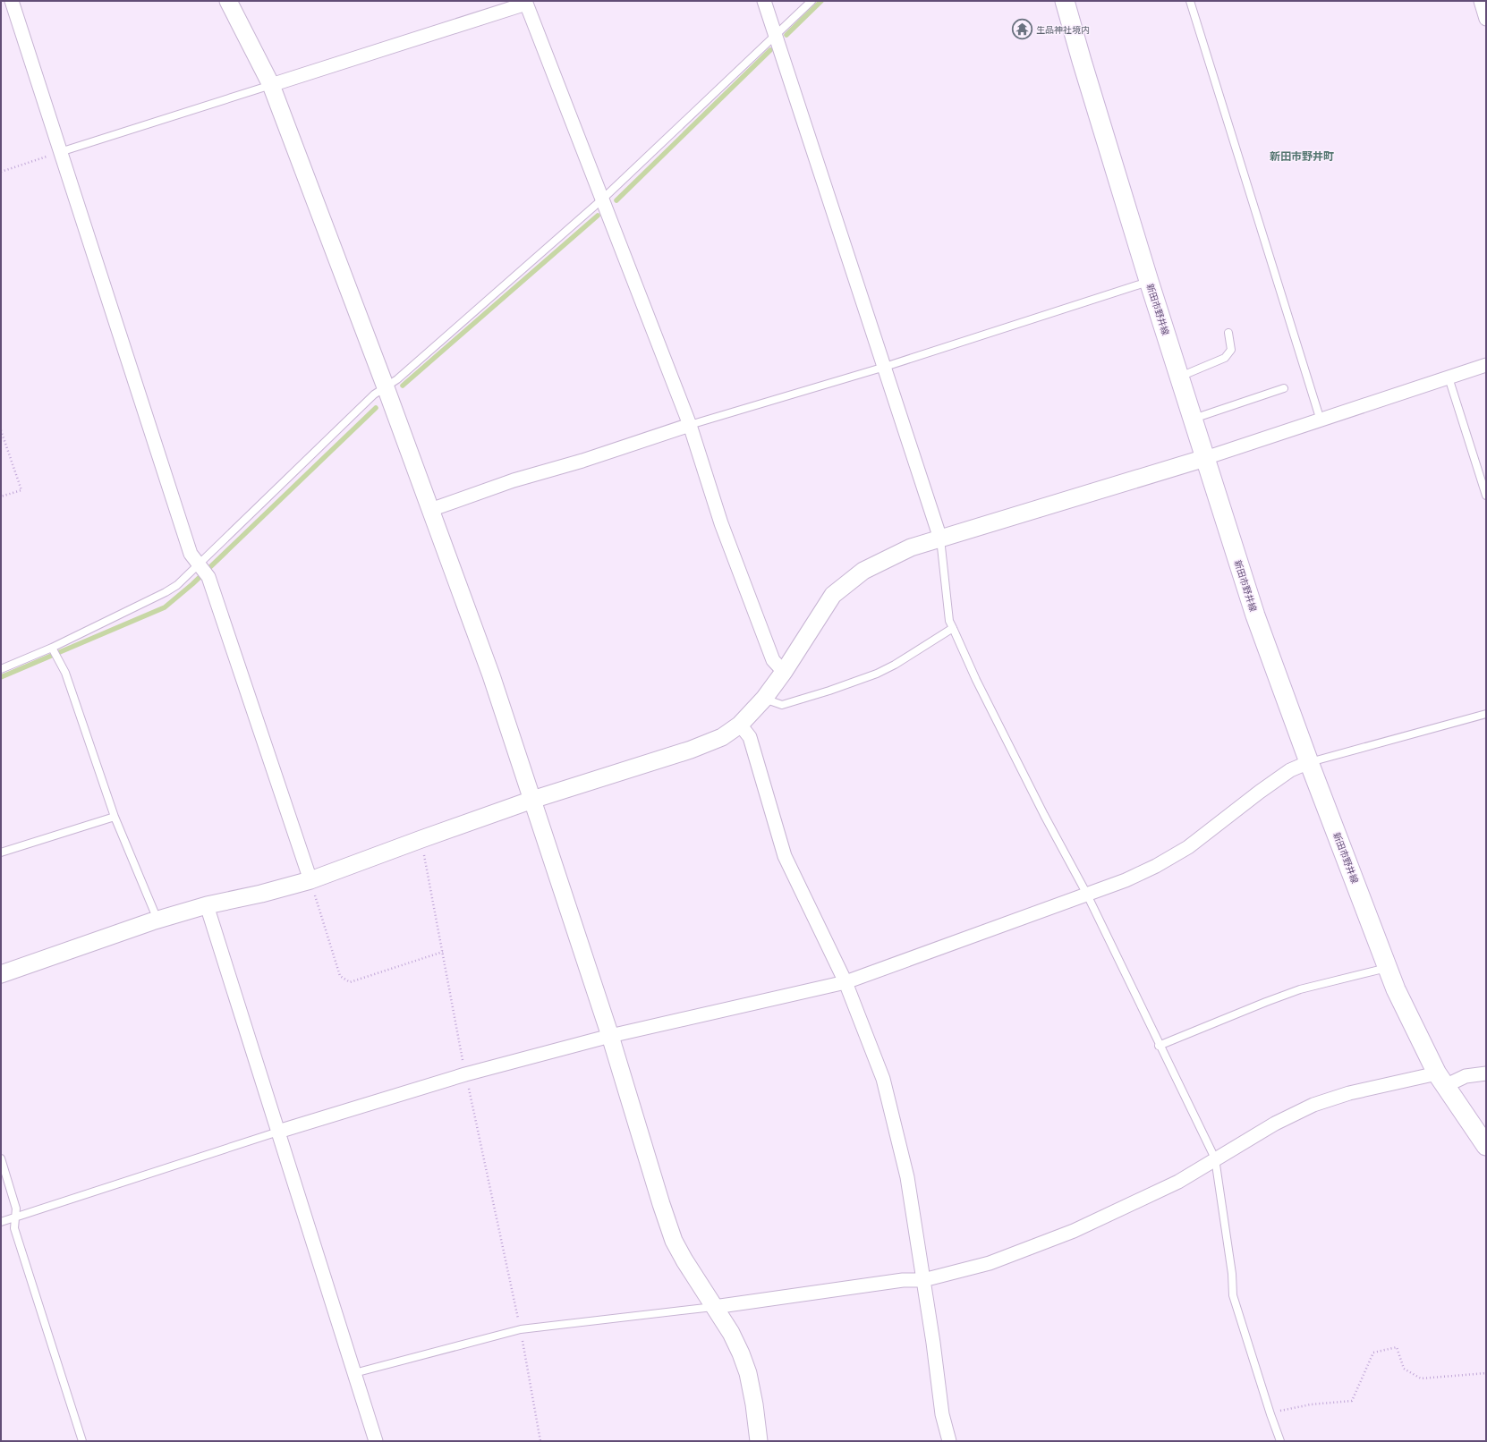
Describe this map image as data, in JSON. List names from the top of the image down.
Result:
{
  "streets": {
    "main road": ["新田市野井線"]
  },
  "districts": ["新田市野井町"],
  "places": {
    "temple": ["生品神社境内"]
  }
}
